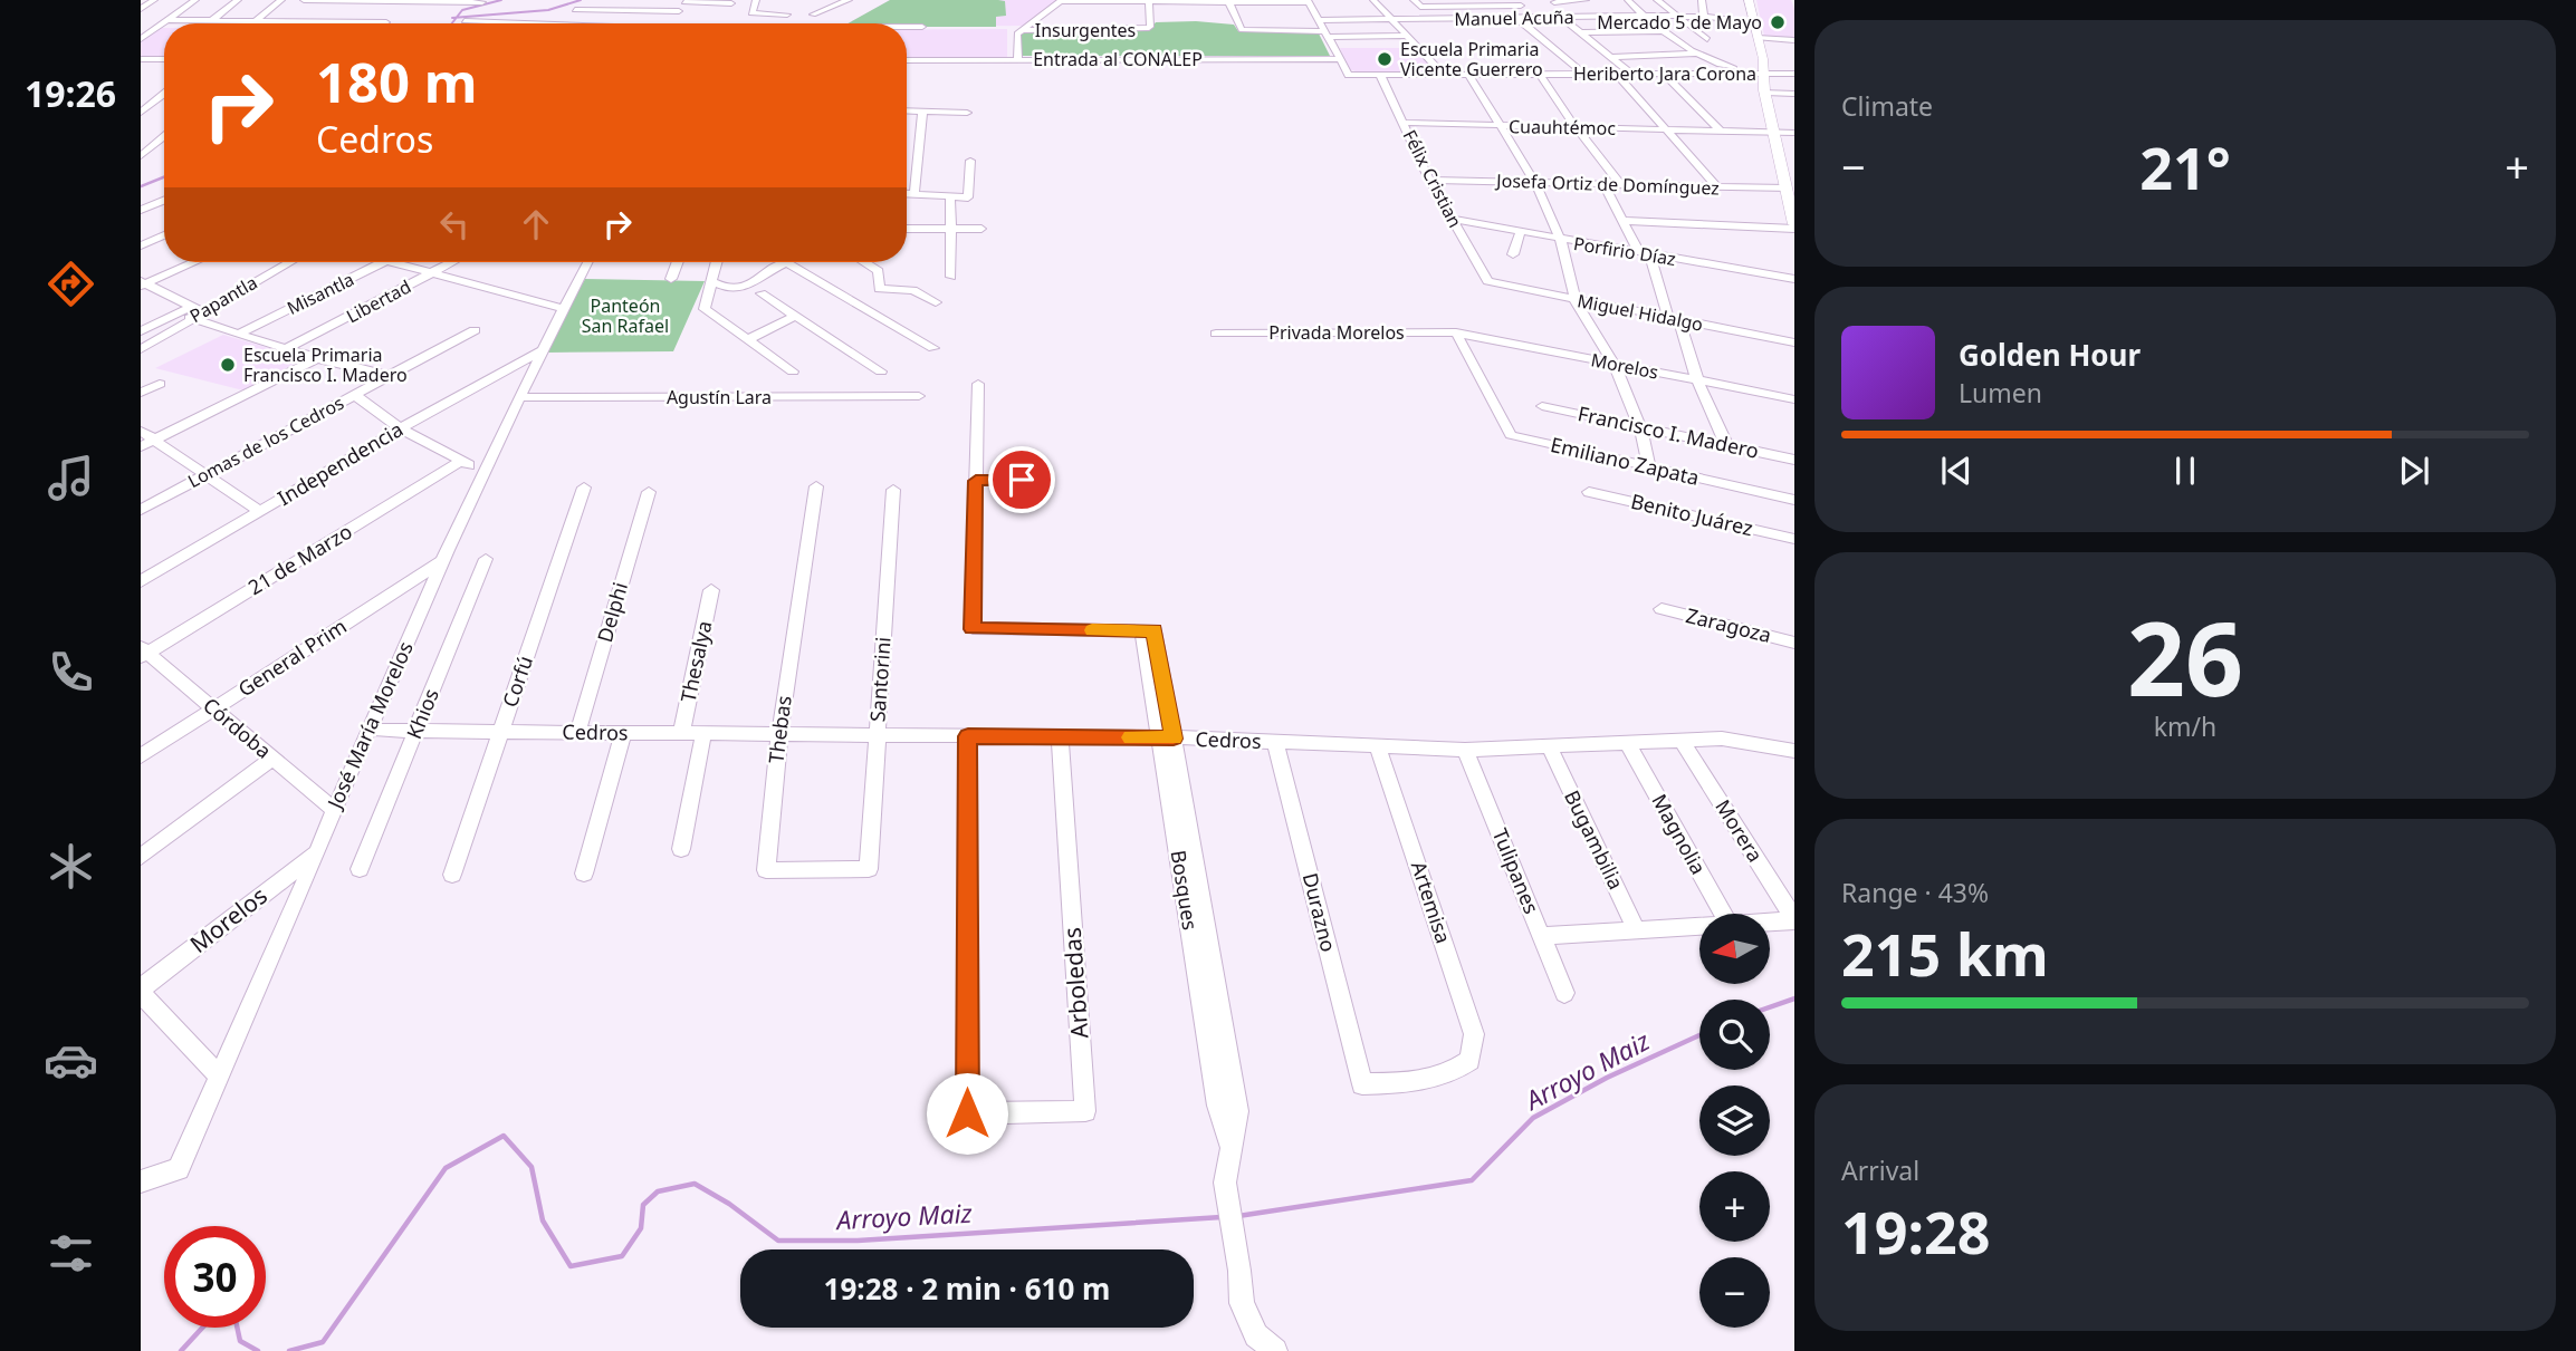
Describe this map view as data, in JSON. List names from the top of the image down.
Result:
{
  "streets": {
    "street": [
      "Manuel Acuña",
      "Insurgentes",
      "Entrada al CONALEP",
      "Heriberto Jara Corona",
      "Cuauhtémoc",
      "Félix Cristian",
      "Josefa Ortiz de Domínguez",
      "Porfirio Díaz",
      "Misantla",
      "Papantla",
      "Libertad",
      "Miguel Hidalgo",
      "Privada Morelos",
      "Morelos",
      "Agustín Lara",
      "Francisco I. Madero",
      "Lomas de los Cedros",
      "Emiliano Zapata",
      "Independencia",
      "Benito Juárez",
      "21 de Marzo",
      "Delphi",
      "Zaragoza",
      "General Prim",
      "Thesalya",
      "Santorini",
      "Corfú",
      "Khios",
      "José María Morelos",
      "Córdoba",
      "Thebas",
      "Cedros",
      "Morera",
      "Magnolia",
      "Bugambilia",
      "Tulipanes",
      "Bosques",
      "Artemisa",
      "Durazno",
      "Arboledas"
    ]
  },
  "crossings": [
    ["Entrada al CONALEP", "Heriberto Jara Corona"],
    ["Heriberto Jara Corona", "Félix Cristian"],
    ["Cuauhtémoc", "Félix Cristian"],
    ["Félix Cristian", "Josefa Ortiz de Domínguez"],
    ["Félix Cristian", "Porfirio Díaz"],
    ["Félix Cristian", "Miguel Hidalgo"],
    ["Privada Morelos", "Morelos"],
    ["Privada Morelos", "Emiliano Zapata"],
    ["Morelos", "Emiliano Zapata"],
    ["Morelos", "José María Morelos"],
    ["Agustín Lara", "José María Morelos"],
    ["Independencia", "José María Morelos"],
    ["21 de Marzo", "Córdoba"],
    ["Delphi", "Cedros"],
    ["General Prim", "José María Morelos"],
    ["General Prim", "Córdoba"],
    ["Thesalya", "Cedros"],
    ["Santorini", "Thebas"],
    ["Santorini", "Cedros"],
    ["Corfú", "Cedros"],
    ["Khios", "Cedros"],
    ["José María Morelos", "Córdoba"],
    ["Thebas", "Cedros"],
    ["Cedros", "Morera"],
    ["Cedros", "Magnolia"],
    ["Cedros", "Bugambilia"],
    ["Cedros", "Tulipanes"],
    ["Cedros", "Bosques"],
    ["Cedros", "Artemisa"],
    ["Cedros", "Durazno"],
    ["Cedros", "Arboledas"],
    ["Artemisa", "Durazno"]
  ],
  "water": ["Arroyo Maiz"],
  "parks": ["Panteón San Rafael"],
  "places": ["Mercado 5 de Mayo", "Escuela Primaria Vicente Guerrero", "Escuela Primaria Francisco I. Madero"],
  "north": "left",
  "page": {
    "tabs": "19:26",
    "tile": [
      "Climate",
      ["26", "km/h"],
      ["Range · 43%", "215 km"],
      ["Arrival", "19:28"]
    ],
    "turn": ["180 m", "Cedros"],
    "heat": ["−", "21°", "+"],
    "song": ["Golden Hour", "Lumen"],
    "map_buttons": ["+", "−"],
    "limit": "30",
    "trip": "19:28 · 2 min · 610 m"
  }
}
